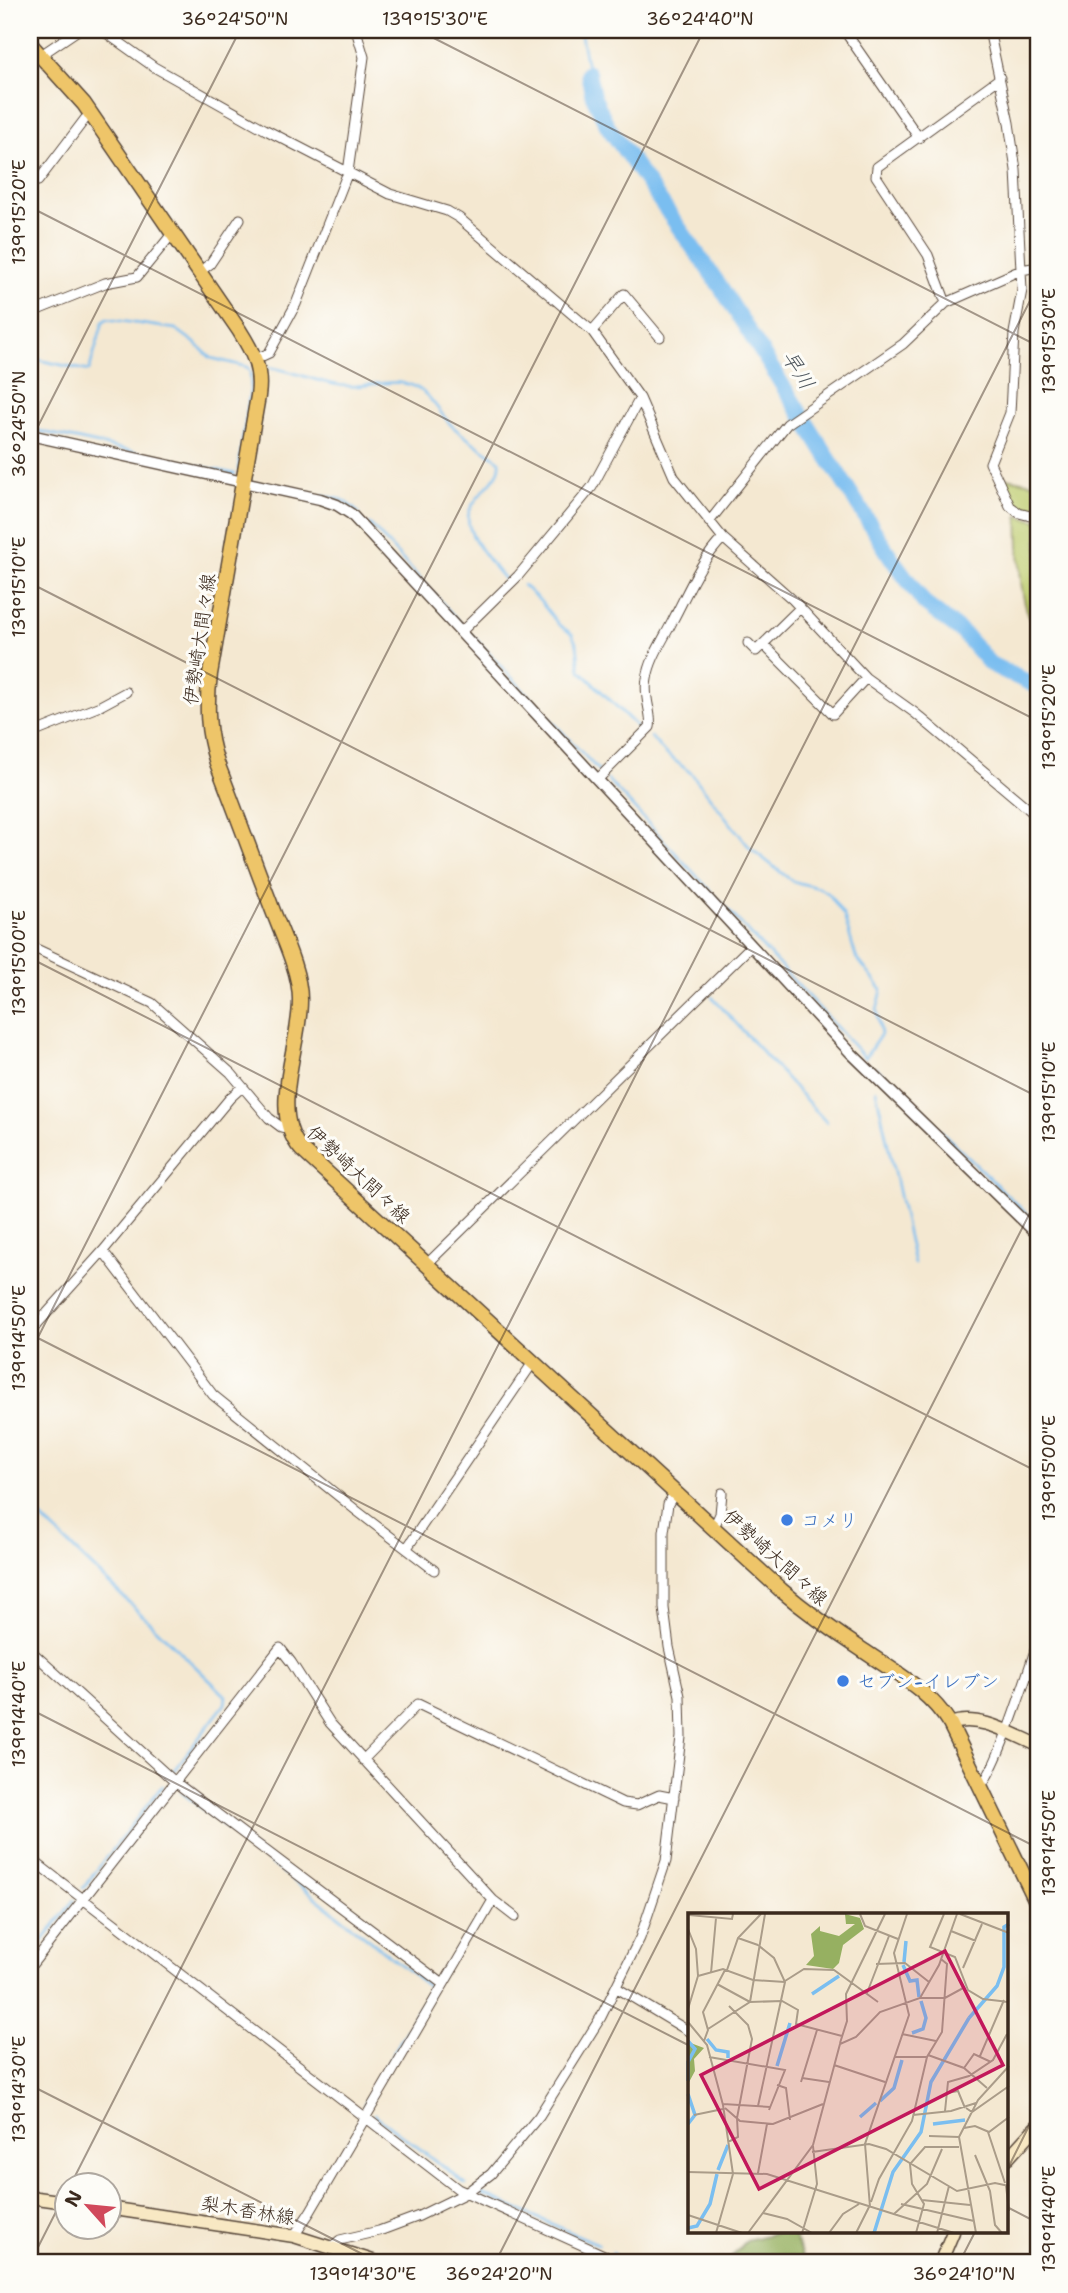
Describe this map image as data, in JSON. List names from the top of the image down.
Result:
{
  "streets": {
    "main road": ["伊勢崎大間々線", "梨木香林線"]
  },
  "water": ["早川"],
  "places": ["コメリ", "セブン-イレブン"],
  "north": "top left",
  "coordinates": [
    "36°24'50\"N",
    "139°15'30\"E",
    "36°24'40\"N",
    "139°15'20\"E",
    "139°15'10\"E",
    "139°15'00\"E",
    "139°14'50\"E",
    "139°14'40\"E",
    "139°14'30\"E",
    "36°24'20\"N",
    "36°24'10\"N"
  ]
}
